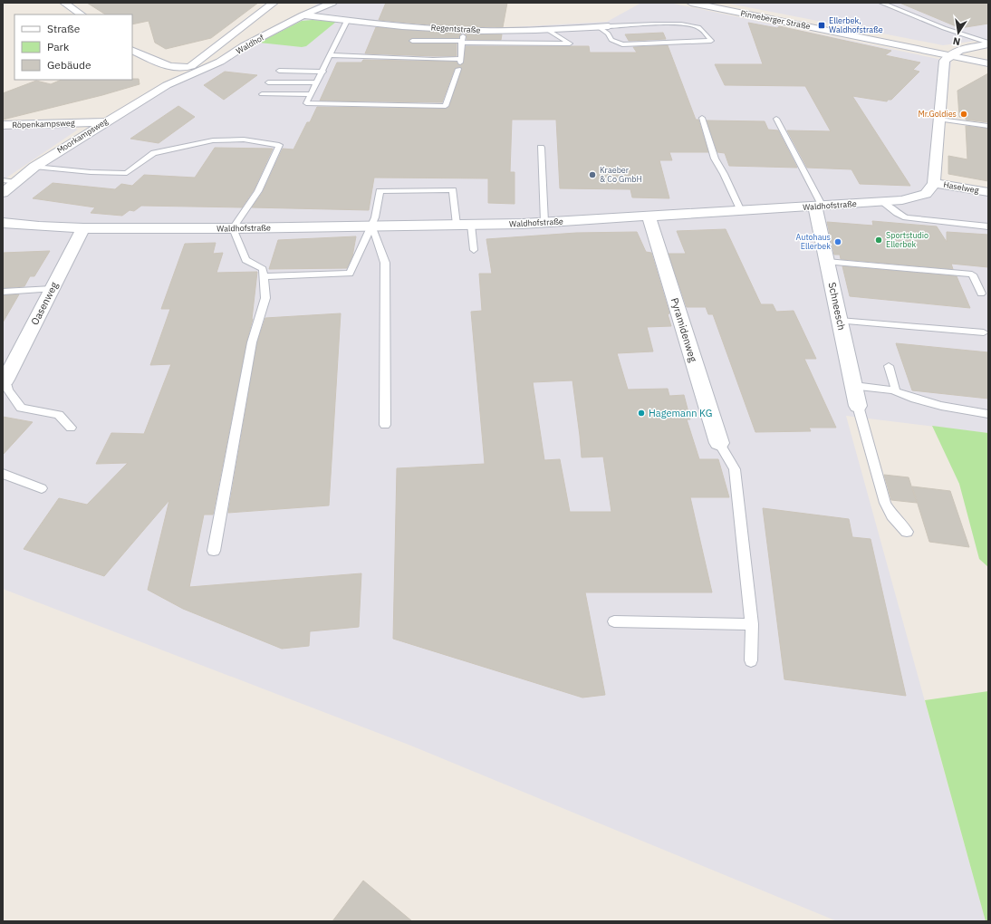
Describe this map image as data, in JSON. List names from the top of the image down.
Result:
{
  "streets": {
    "street": [
      "Pinneberger Straße",
      "Regentstraße",
      "Waldhof",
      "Röpenkampsweg",
      "Moorkampsweg",
      "Haselweg",
      "Waldhofstraße",
      "Oasenweg",
      "Schneesch",
      "Pyramidenweg"
    ]
  },
  "crossings": [
    ["Regentstraße", "Waldhof"],
    ["Waldhof", "Moorkampsweg"],
    ["Röpenkampsweg", "Moorkampsweg"],
    ["Haselweg", "Waldhofstraße"],
    ["Waldhofstraße", "Oasenweg"],
    ["Waldhofstraße", "Schneesch"],
    ["Waldhofstraße", "Pyramidenweg"]
  ],
  "places": {
    "transit": ["Ellerbek, Waldhofstraße"],
    "other": [
      "Mr.Goldies",
      "Kraeber & Co GmbH",
      "Sportstudio Ellerbek",
      "Autohaus Ellerbek",
      "Hagemann KG"
    ]
  },
  "legend": ["Straße", "Park", "Gebäude"],
  "north": "bottom"
}
